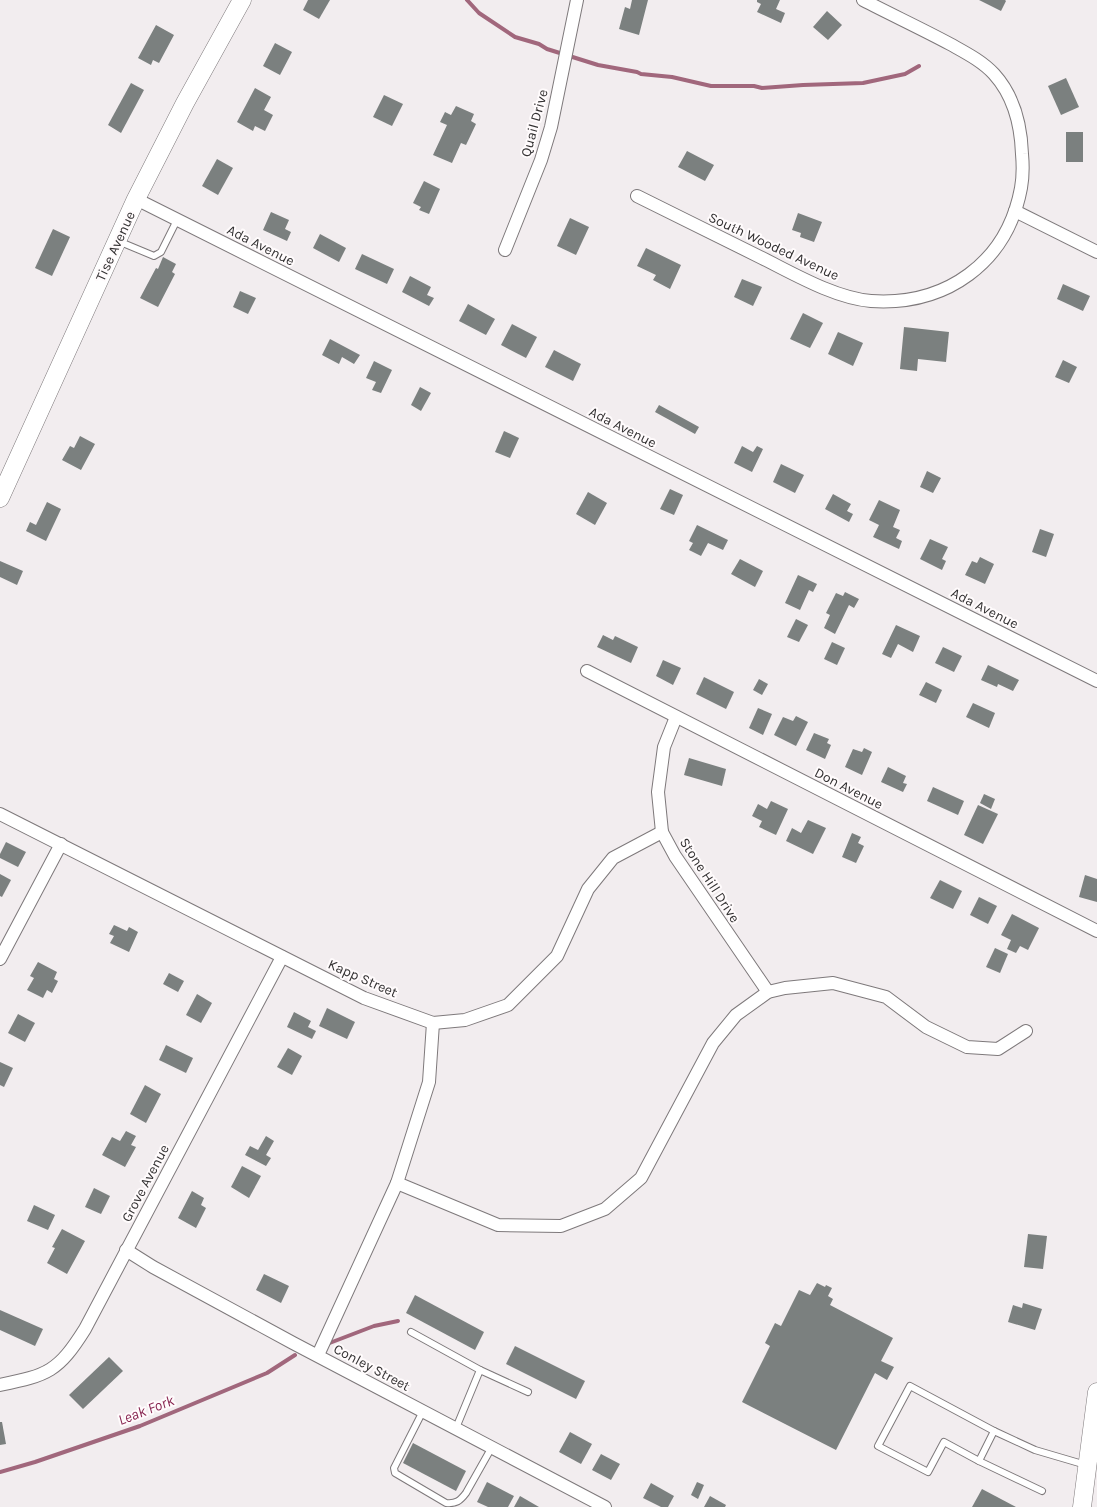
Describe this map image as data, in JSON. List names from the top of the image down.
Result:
{
  "streets": {
    "street": [
      "Quail Drive",
      "Ada Avenue",
      "Tise Avenue",
      "South Wooded Avenue",
      "Don Avenue",
      "Stone Hill Drive",
      "Kapp Street",
      "Grove Avenue",
      "Conley Street"
    ]
  },
  "crossings": [
    ["Ada Avenue", "Tise Avenue"],
    ["Don Avenue", "Stone Hill Drive"],
    ["Stone Hill Drive", "Kapp Street"],
    ["Kapp Street", "Grove Avenue"],
    ["Grove Avenue", "Conley Street"]
  ],
  "water": ["Leak Fork"]
}
